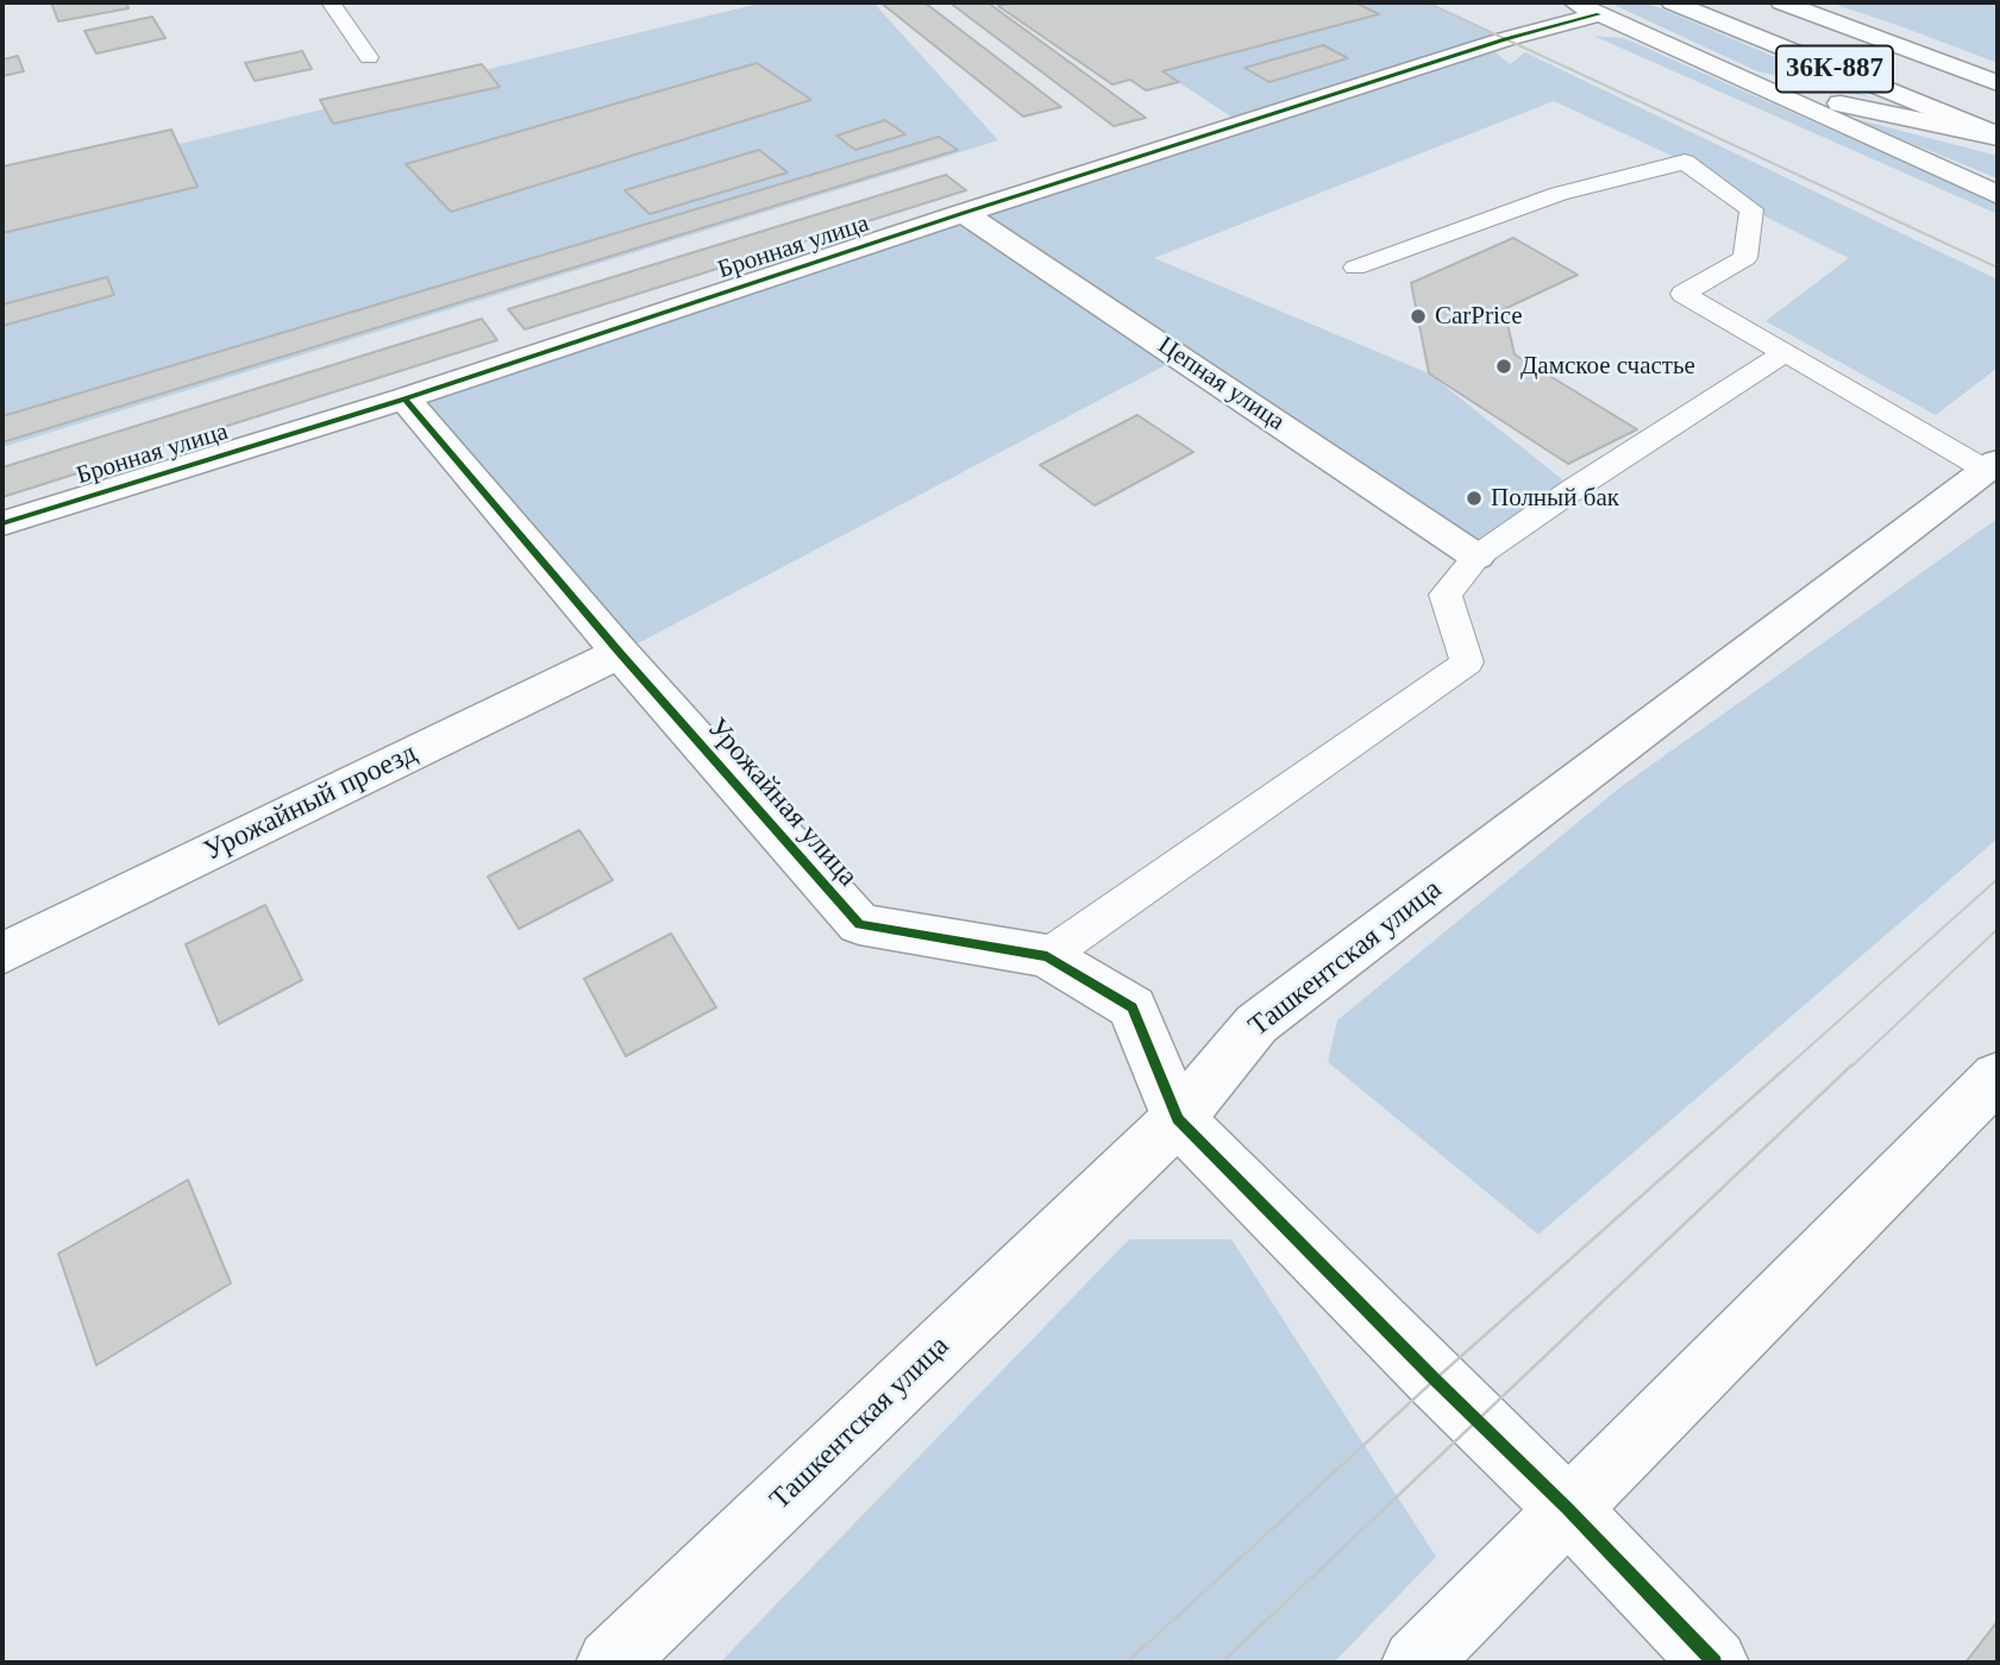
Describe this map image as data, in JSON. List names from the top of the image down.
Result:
{
  "streets": {
    "street": [
      "36К-887",
      "Бронная улица",
      "Цепная улица",
      "Урожайный проезд",
      "Урожайная улица",
      "Ташкентская улица"
    ]
  },
  "crossings": [
    ["Бронная улица", "Цепная улица"],
    ["Бронная улица", "Урожайная улица"],
    ["Урожайный проезд", "Урожайная улица"],
    ["Урожайная улица", "Ташкентская улица"]
  ],
  "places": ["CarPrice", "Дамское счастье", "Полный бак"]
}
